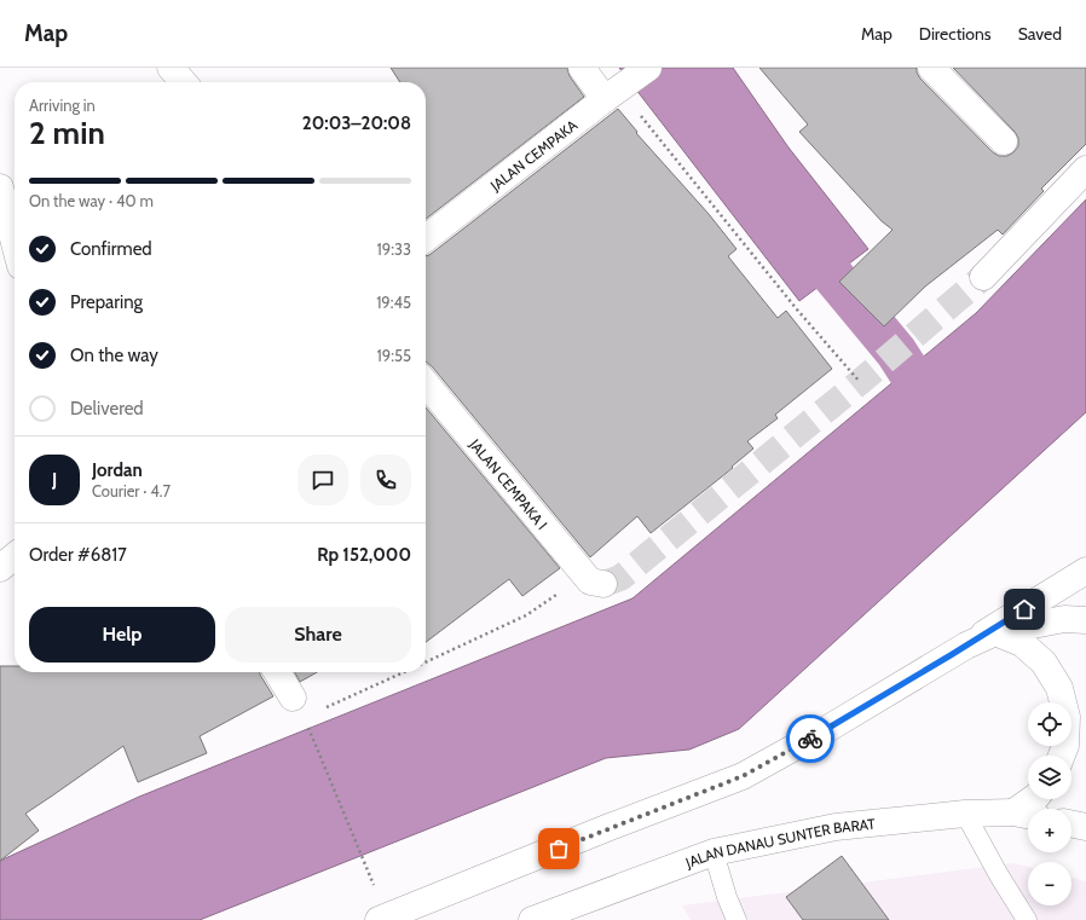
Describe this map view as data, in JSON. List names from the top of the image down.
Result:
{
  "streets": {
    "main road": ["JALAN CEMPAKA", "JALAN CEMPAKA I", "JALAN DANAU SUNTER BARAT"]
  },
  "page": {
    "header": "Map",
    "nav": ["Map", "Directions", "Saved"],
    "heading": ["2 min", "Arriving in", "20:03–20:08"],
    "panel": [
      "Jordan",
      "Courier · 4.7",
      "Order #6817",
      "Rp 152,000"
    ],
    "bar": "On the way · 40 m",
    "list": [
      ["Confirmed", "19:33"],
      ["Preparing", "19:45"],
      ["On the way", "19:55"],
      "Delivered"
    ],
    "round": "J",
    "buttons": ["Help", "Share"],
    "map_buttons": ["+", "−"]
  }
}
